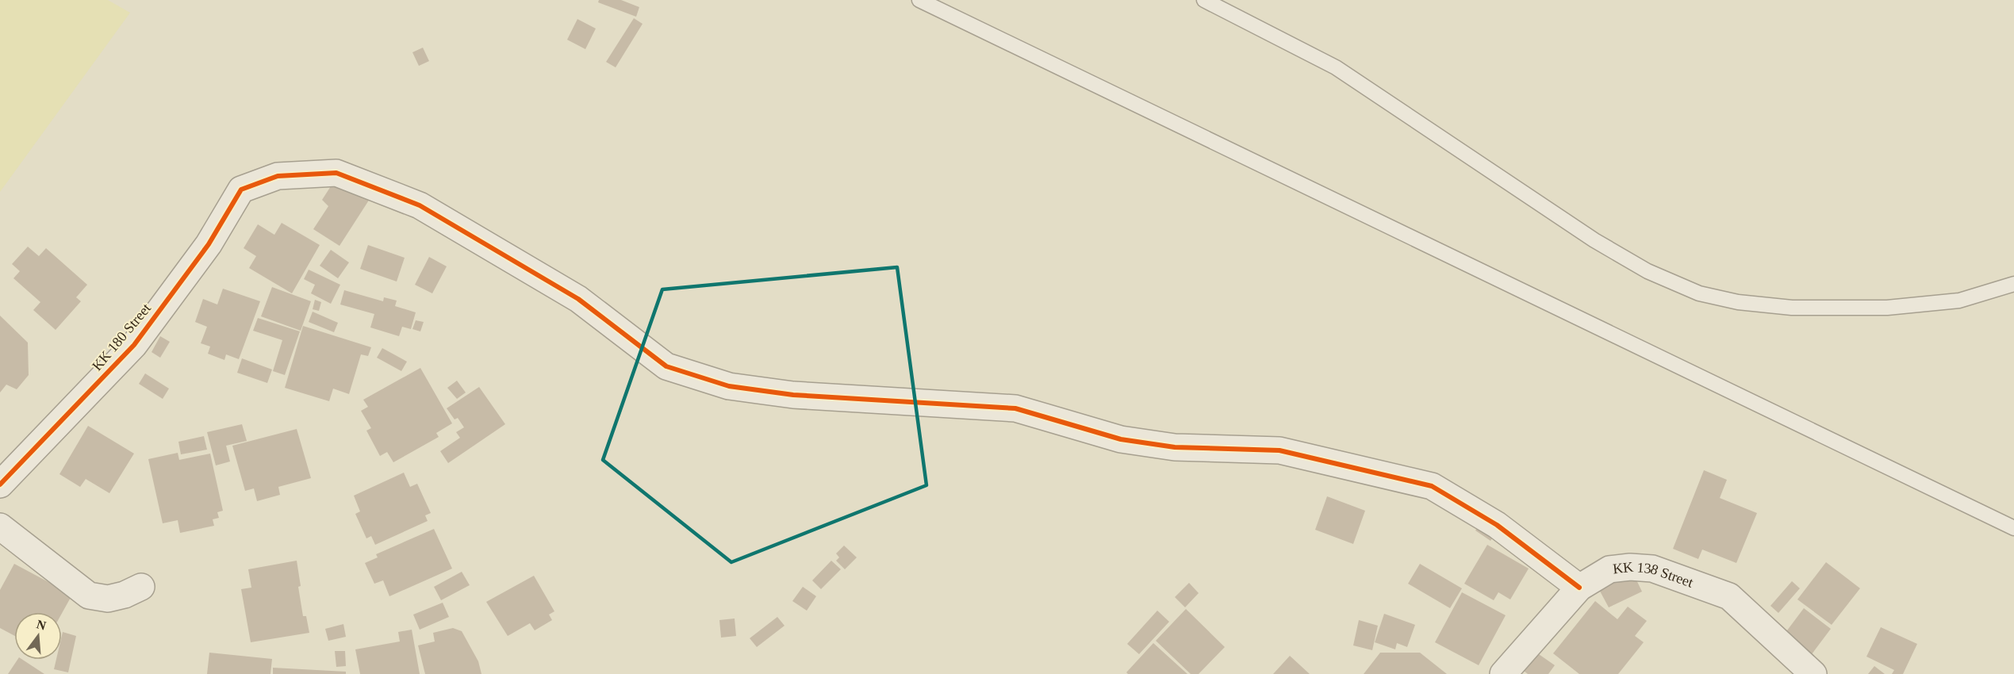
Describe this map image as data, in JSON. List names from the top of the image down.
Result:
{
  "streets": {
    "street": ["KK 180 Street", "KK 138 Street"]
  },
  "crossings": [
    ["KK 180 Street", "KK 138 Street"]
  ],
  "north": "top"
}
